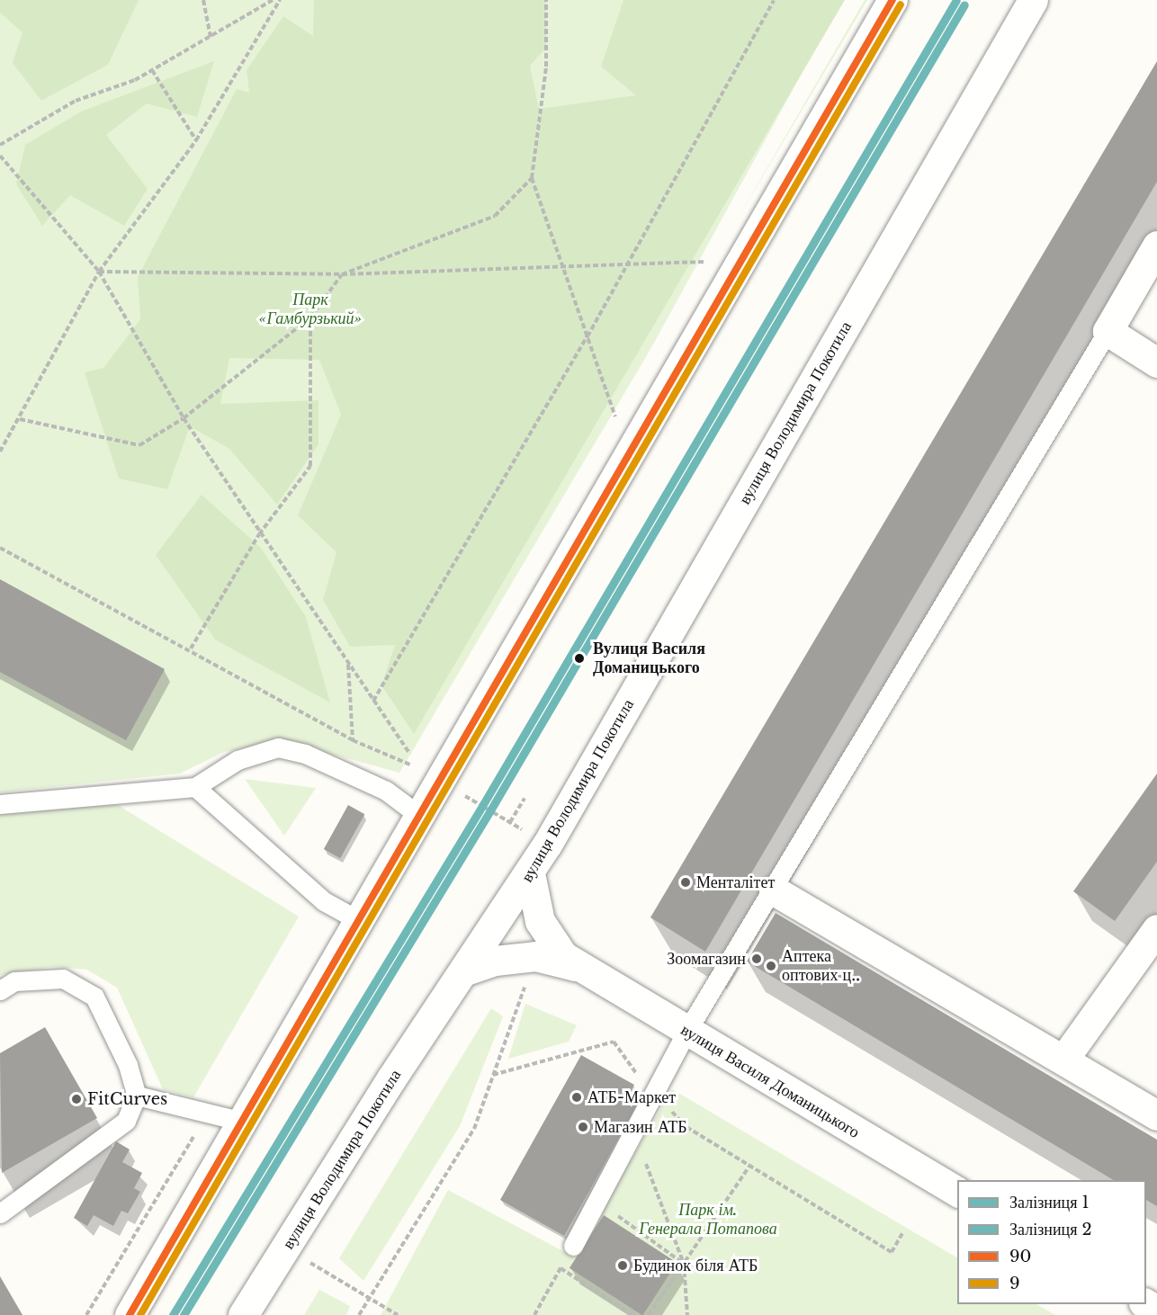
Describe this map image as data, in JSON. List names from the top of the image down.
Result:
{
  "streets": {
    "street": ["вулиця Володимира Покотила", "вулиця Василя Доманицького"]
  },
  "crossings": [
    ["вулиця Володимира Покотила", "вулиця Василя Доманицького"]
  ],
  "parks": ["Парк «Гамбурзький»", "Парк ім. Генерала Потапова"],
  "places": [
    "Вулиця Василя Доманицького",
    "Менталітет",
    "Зоомагазин",
    "Аптека оптових ц‥",
    "АТБ-Маркет",
    "FitCurves",
    "Магазин АТБ",
    "Будинок біля АТБ"
  ],
  "lines": [
    "rail line 1",
    "transit line 90",
    "rail line 2",
    "transit line 9"
  ],
  "legend": [
    "Залізниця 1",
    "Залізниця 2",
    "90",
    "9"
  ]
}
